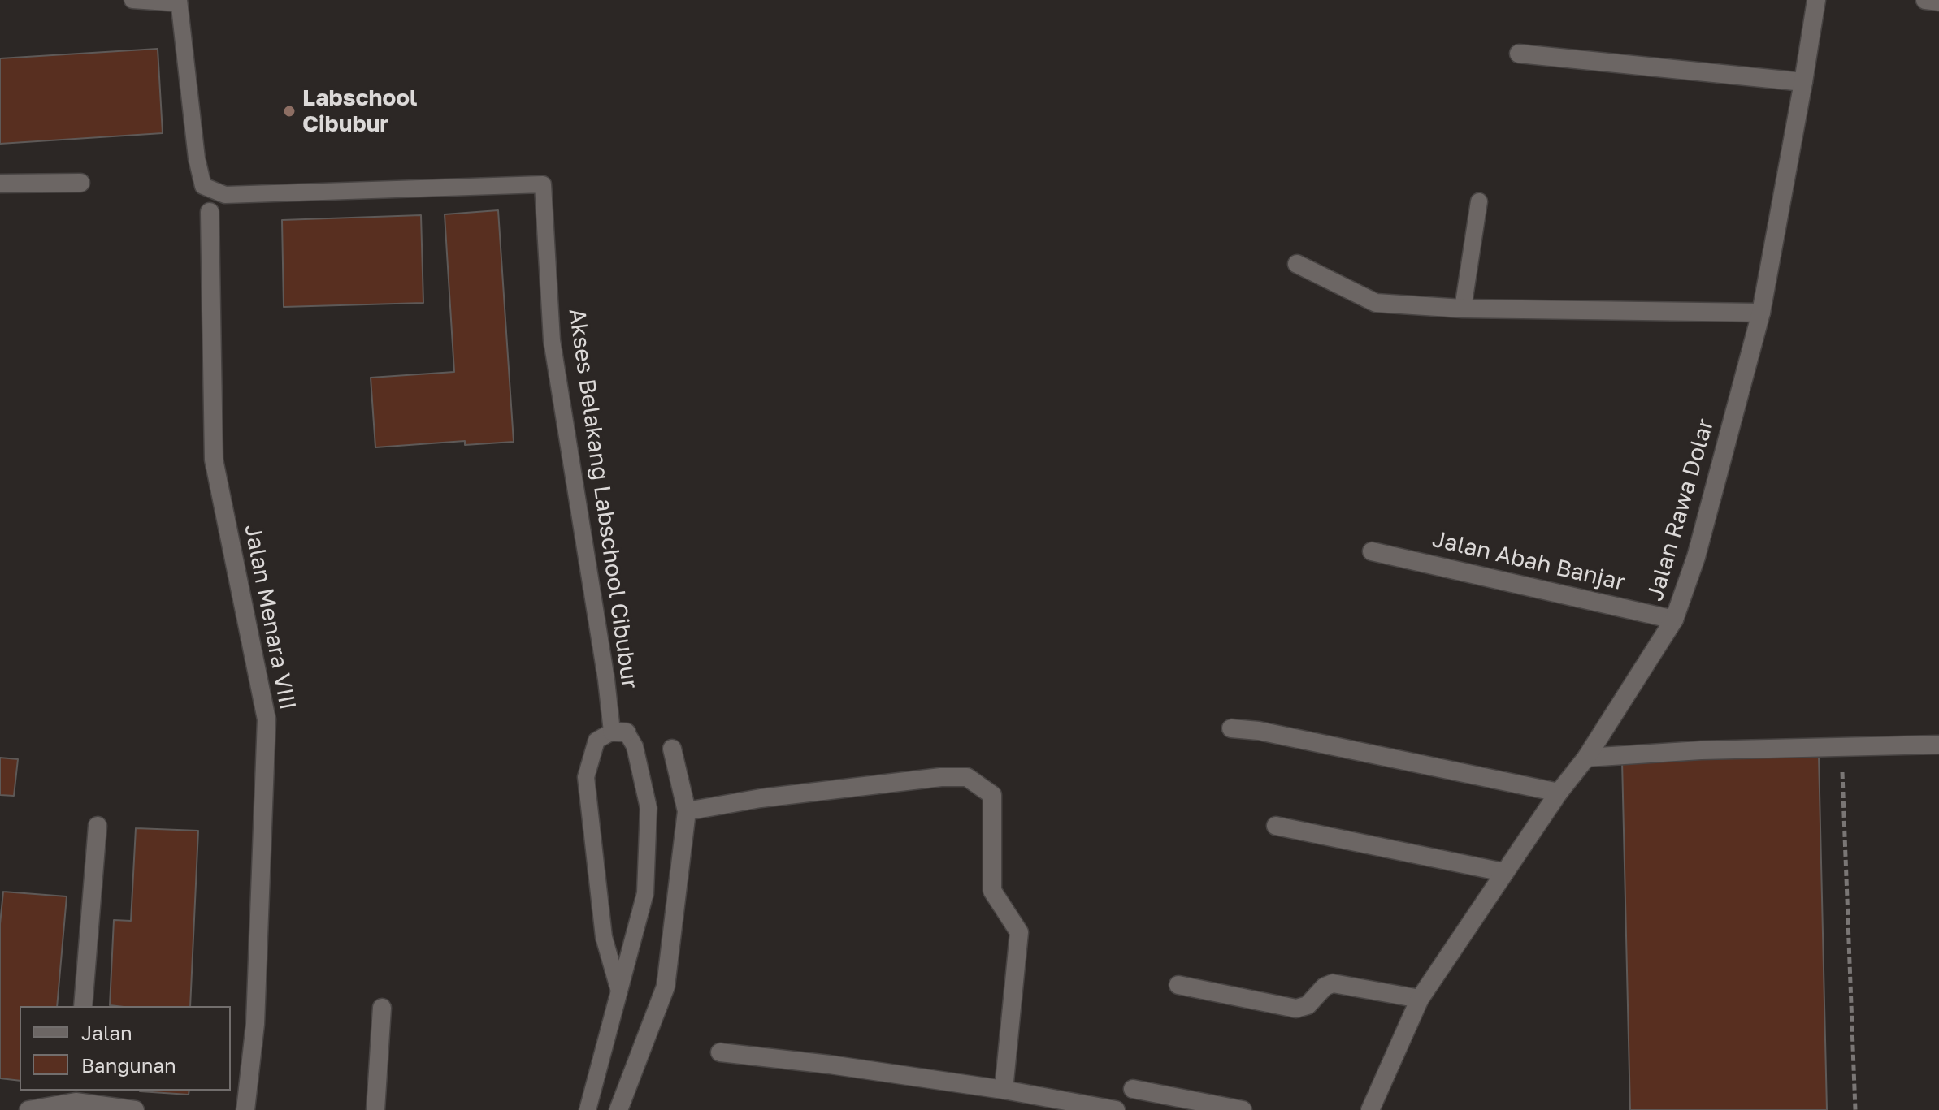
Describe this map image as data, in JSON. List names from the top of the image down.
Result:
{
  "streets": {
    "street": ["Jalan Rawa Dolar", "Jalan Abah Banjar", "Jalan Menara VIII"],
    "lane": ["Akses Belakang Labschool Cibubur"]
  },
  "crossings": [
    ["Jalan Rawa Dolar", "Jalan Abah Banjar"]
  ],
  "places": ["Labschool Cibubur"],
  "legend": ["Jalan", "Bangunan"]
}
